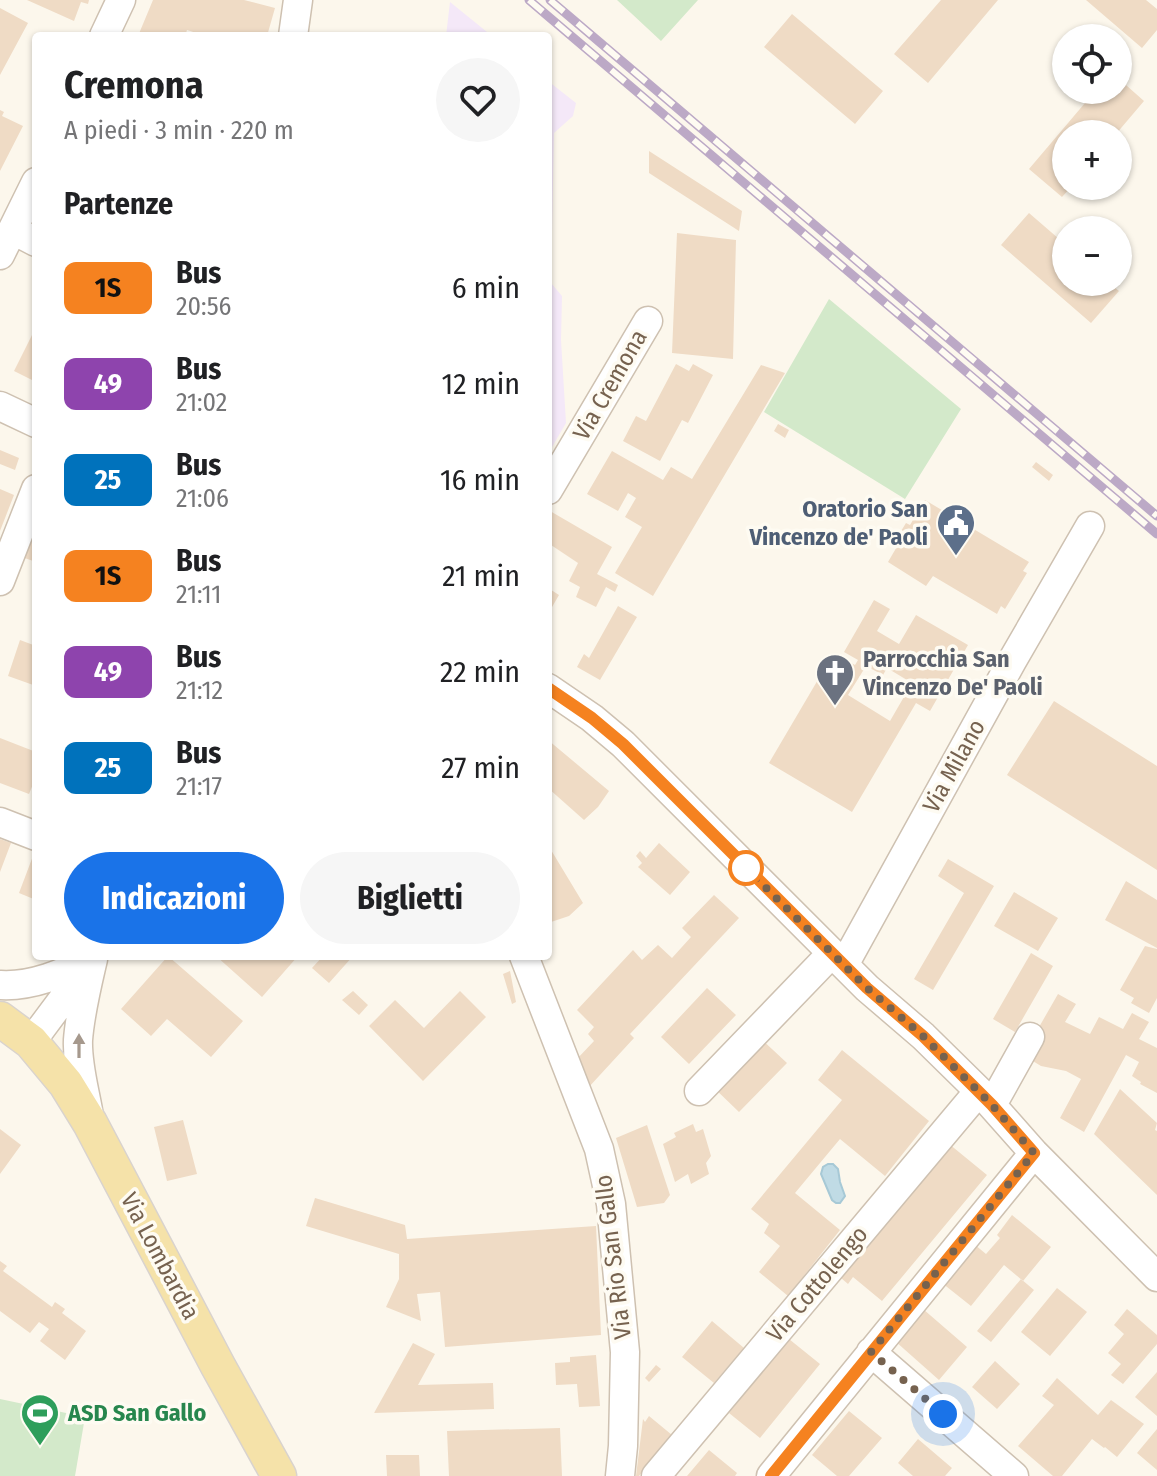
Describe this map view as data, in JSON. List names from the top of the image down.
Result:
{
  "streets": {
    "main road": ["Via Lombardia"],
    "street": [
      "Via Cremona",
      "Via Milano",
      "Via Rio San Gallo",
      "Via Cottolengo"
    ]
  },
  "places": {
    "public building": ["Oratorio San Vincenzo de' Paoli"],
    "church": ["Parrocchia San Vincenzo De' Paoli"],
    "sports": ["ASD San Gallo"]
  },
  "lines": ["bus line 1S"],
  "page": {
    "map_buttons": ["+", "−"],
    "heading": [
      ["Cremona", "A piedi · 3 min · 220 m"],
      "Partenze"
    ],
    "list": [
      {
        "mark": "1S",
        "name": "Bus",
        "note": "20:56",
        "value": "6 min"
      },
      {
        "mark": "49",
        "name": "Bus",
        "note": "21:02",
        "value": "12 min"
      },
      {
        "mark": "25",
        "name": "Bus",
        "note": "21:06",
        "value": "16 min"
      },
      {
        "mark": "1S",
        "name": "Bus",
        "note": "21:11",
        "value": "21 min"
      },
      {
        "mark": "49",
        "name": "Bus",
        "note": "21:12",
        "value": "22 min"
      },
      {
        "mark": "25",
        "name": "Bus",
        "note": "21:17",
        "value": "27 min"
      }
    ],
    "buttons": ["Indicazioni", "Biglietti"]
  }
}
